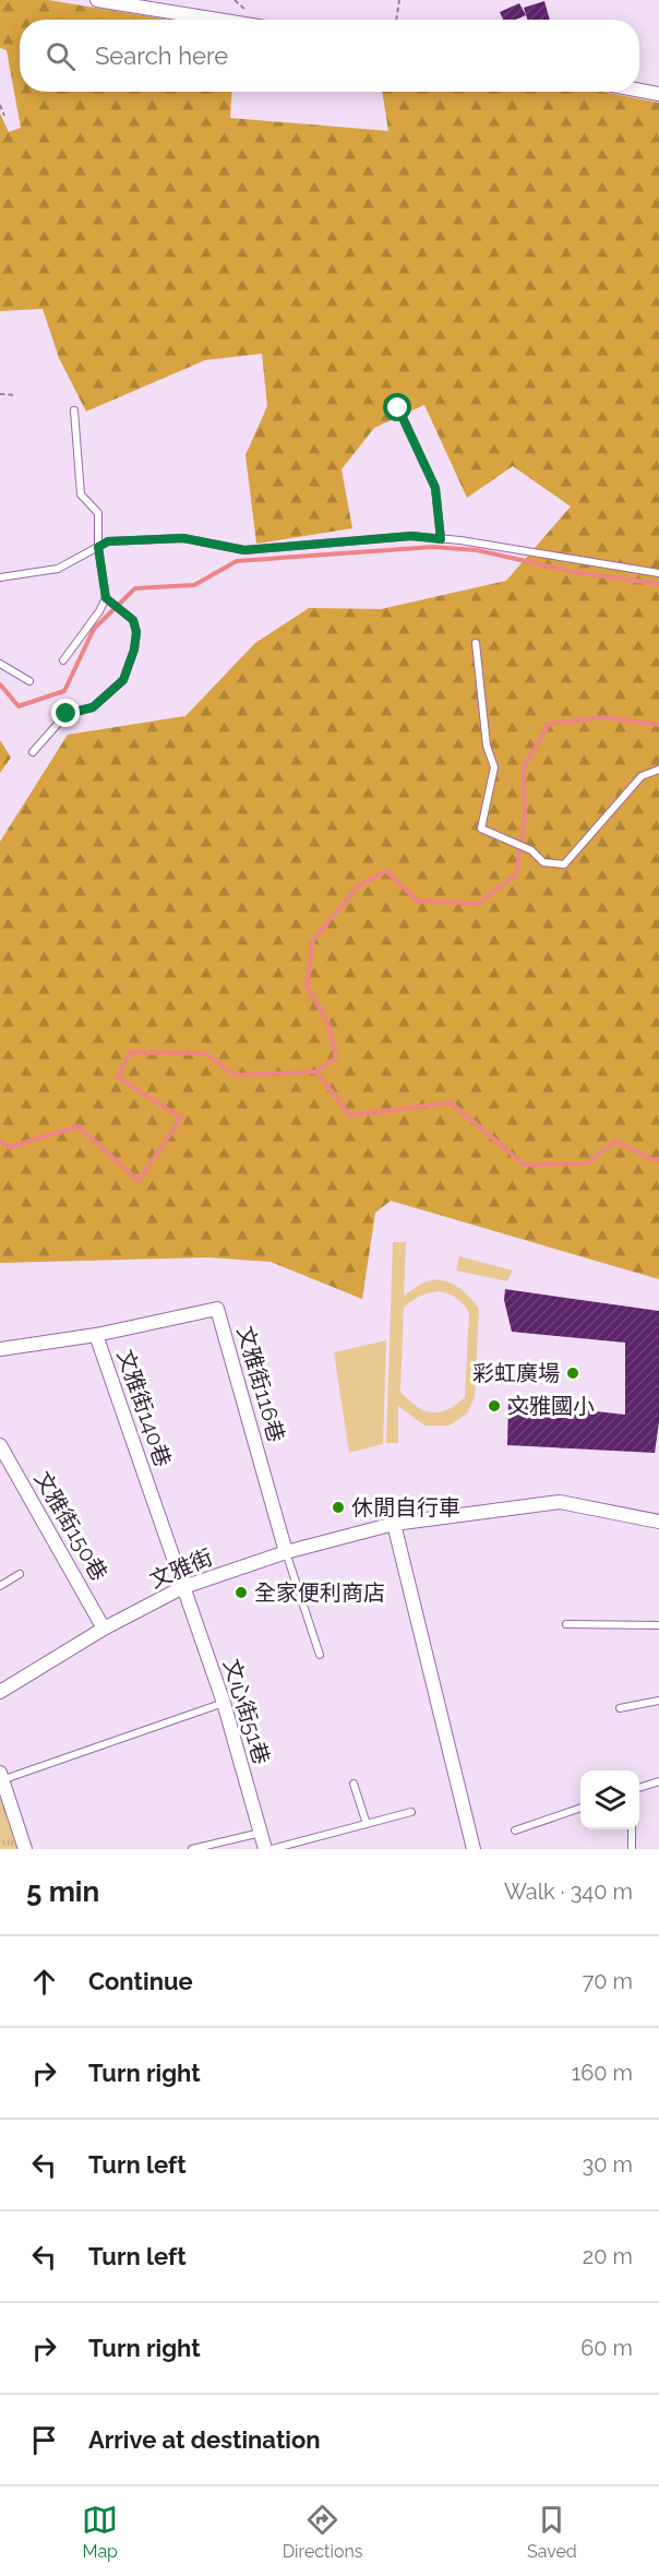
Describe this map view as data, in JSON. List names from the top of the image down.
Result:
{
  "streets": {
    "street": [
      "文雅街116巷",
      "文雅街140巷",
      "文雅街150巷",
      "文雅街",
      "文心街51巷"
    ]
  },
  "crossings": [
    ["文雅街116巷", "文雅街140巷"],
    ["文雅街116巷", "文雅街"],
    ["文雅街140巷", "文雅街"],
    ["文雅街140巷", "文心街51巷"],
    ["文雅街150巷", "文雅街"],
    ["文雅街", "文心街51巷"]
  ],
  "places": [
    "彩虹廣場",
    "文雅國小",
    "休閒自行車",
    "全家便利商店"
  ],
  "page": {
    "search": "Search here",
    "heading": ["5 min", "Walk · 340 m"],
    "list": [
      ["Continue", "70 m"],
      ["Turn right", "160 m"],
      ["Turn left", "30 m"],
      ["Turn left", "20 m"],
      ["Turn right", "60 m"],
      "Arrive at destination"
    ],
    "nav": ["Map", "Directions", "Saved"]
  }
}
